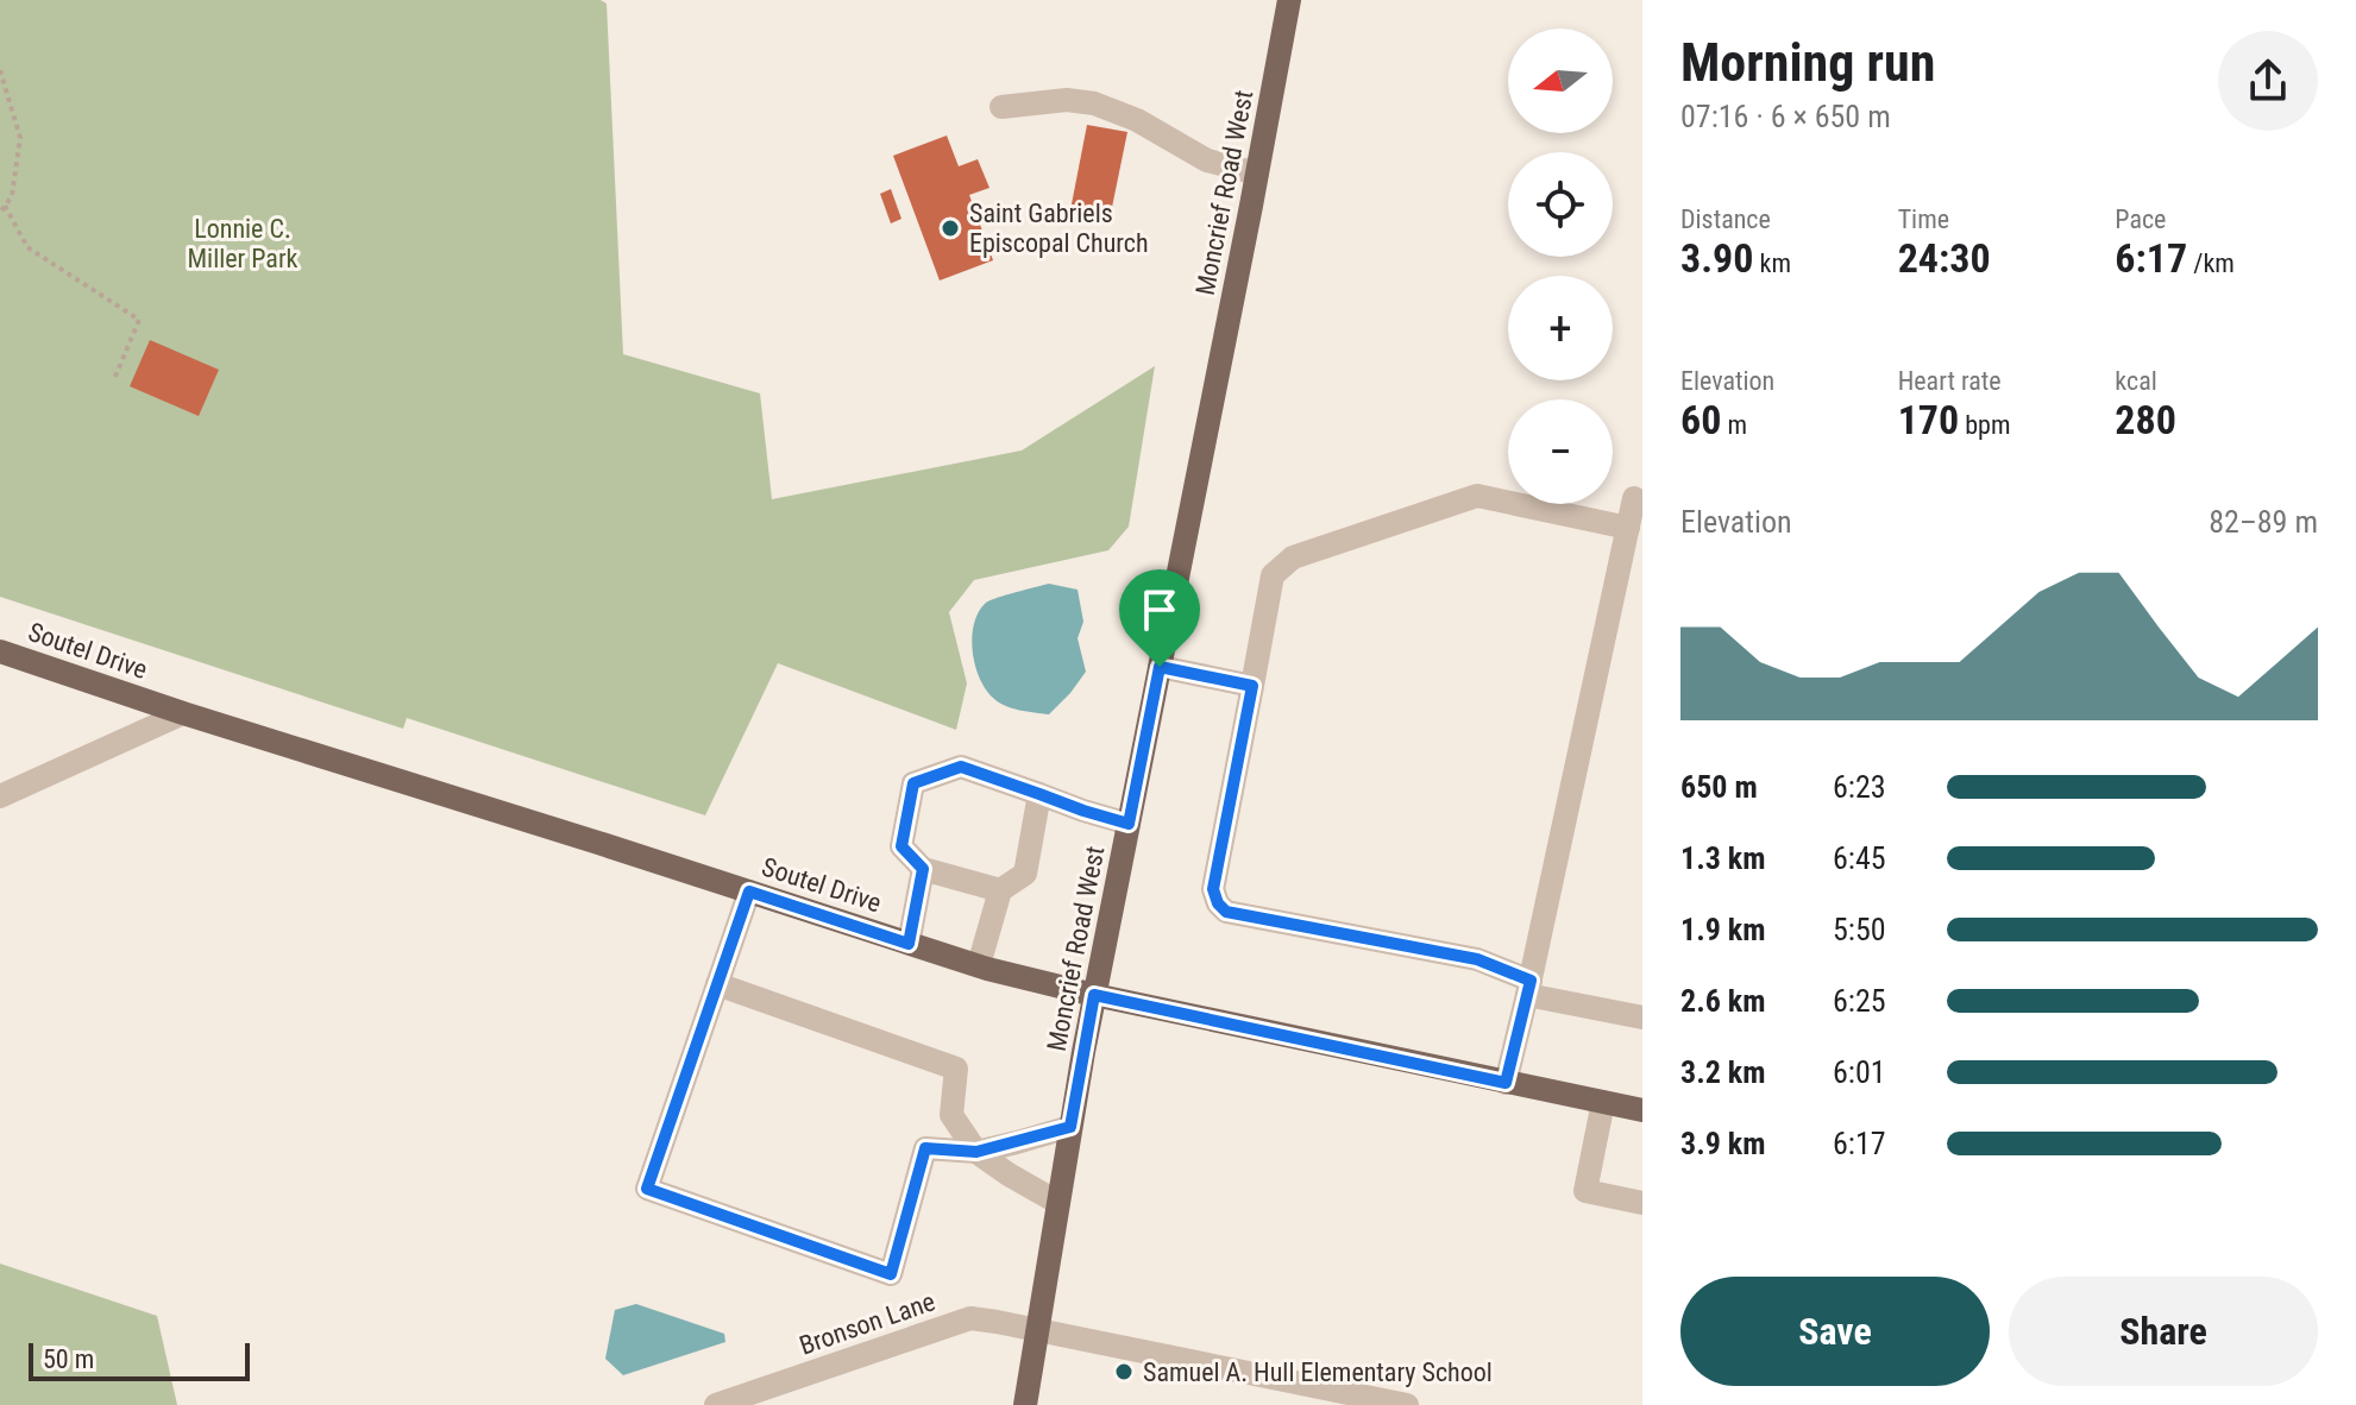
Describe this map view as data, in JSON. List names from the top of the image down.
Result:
{
  "streets": {
    "main road": ["Moncrief Road West", "Soutel Drive"],
    "street": ["Bronson Lane"]
  },
  "crossings": [
    ["Moncrief Road West", "Soutel Drive"],
    ["Moncrief Road West", "Bronson Lane"]
  ],
  "parks": ["Lonnie C. Miller Park"],
  "places": ["Saint Gabriels Episcopal Church", "Samuel A. Hull Elementary School"],
  "scale_bar": "50 m",
  "north": "left",
  "page": {
    "heading": ["Morning run", "07:16 · 6 × 650 m"],
    "map_buttons": ["+", "−"],
    "stats": [
      ["Distance", "3.90 km"],
      ["Time", "24:30"],
      ["Pace", "6:17 /km"],
      ["Elevation", "60 m"],
      ["Heart rate", "170 bpm"],
      ["kcal", "280"]
    ],
    "chart": ["Elevation", "82–89 m"],
    "list": [
      {
        "name": "650 m",
        "note": "6:23"
      },
      {
        "name": "1.3 km",
        "note": "6:45"
      },
      {
        "name": "1.9 km",
        "note": "5:50"
      },
      {
        "name": "2.6 km",
        "note": "6:25"
      },
      {
        "name": "3.2 km",
        "note": "6:01"
      },
      {
        "name": "3.9 km",
        "note": "6:17"
      }
    ],
    "buttons": ["Save", "Share"],
    "scale": "50 m"
  }
}
